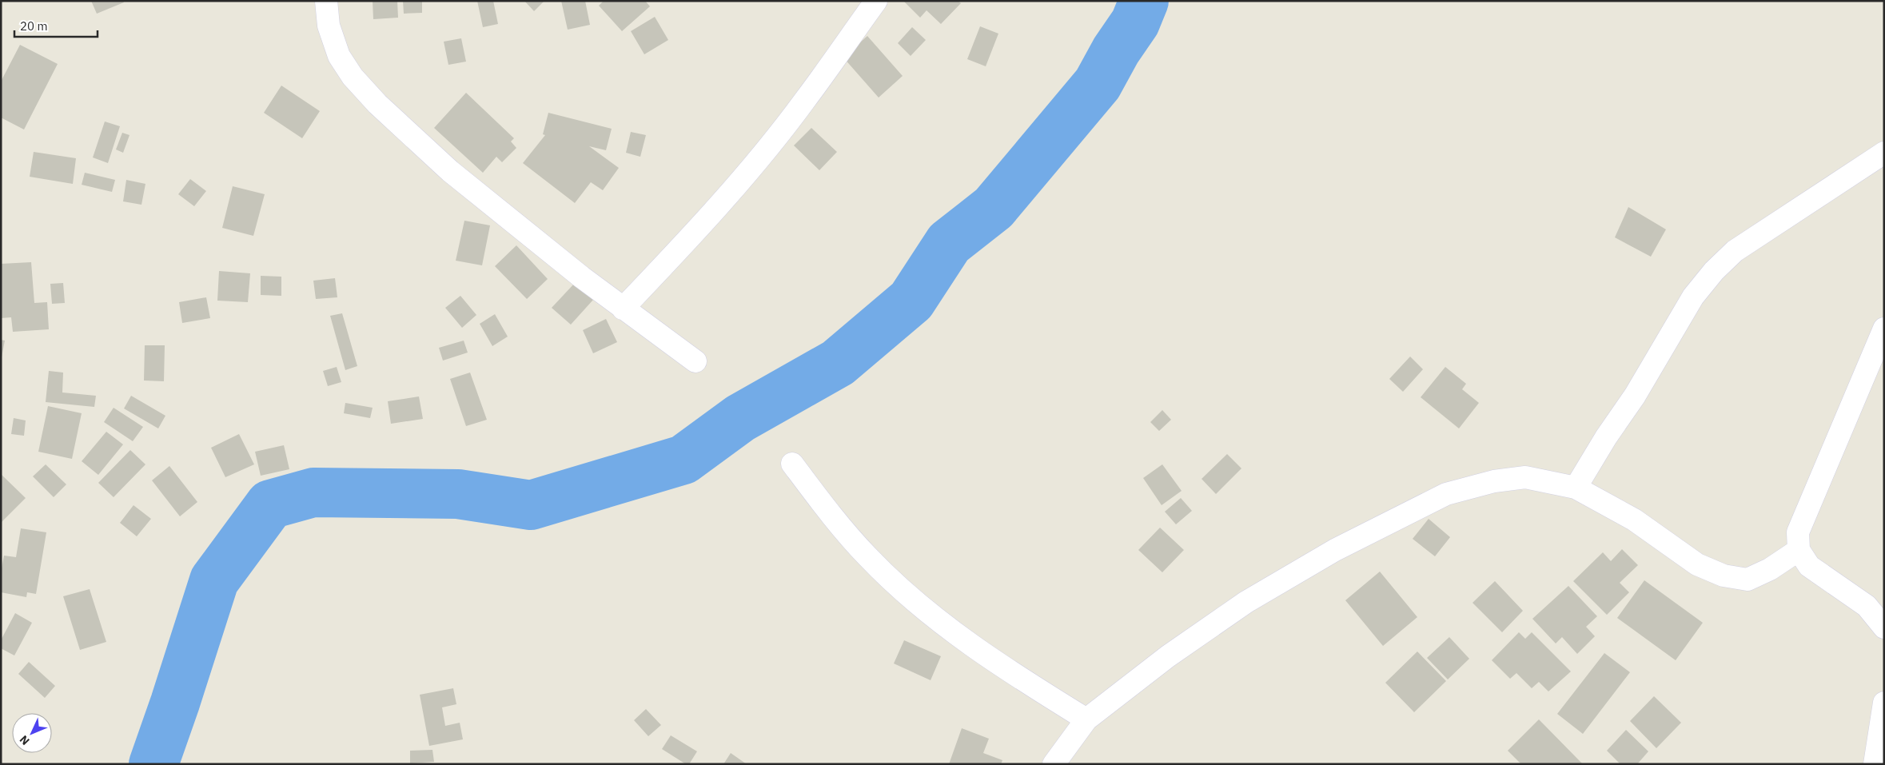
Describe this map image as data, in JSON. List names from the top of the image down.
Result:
{
  "scale_bar": "20 m",
  "north": "bottom left"
}
